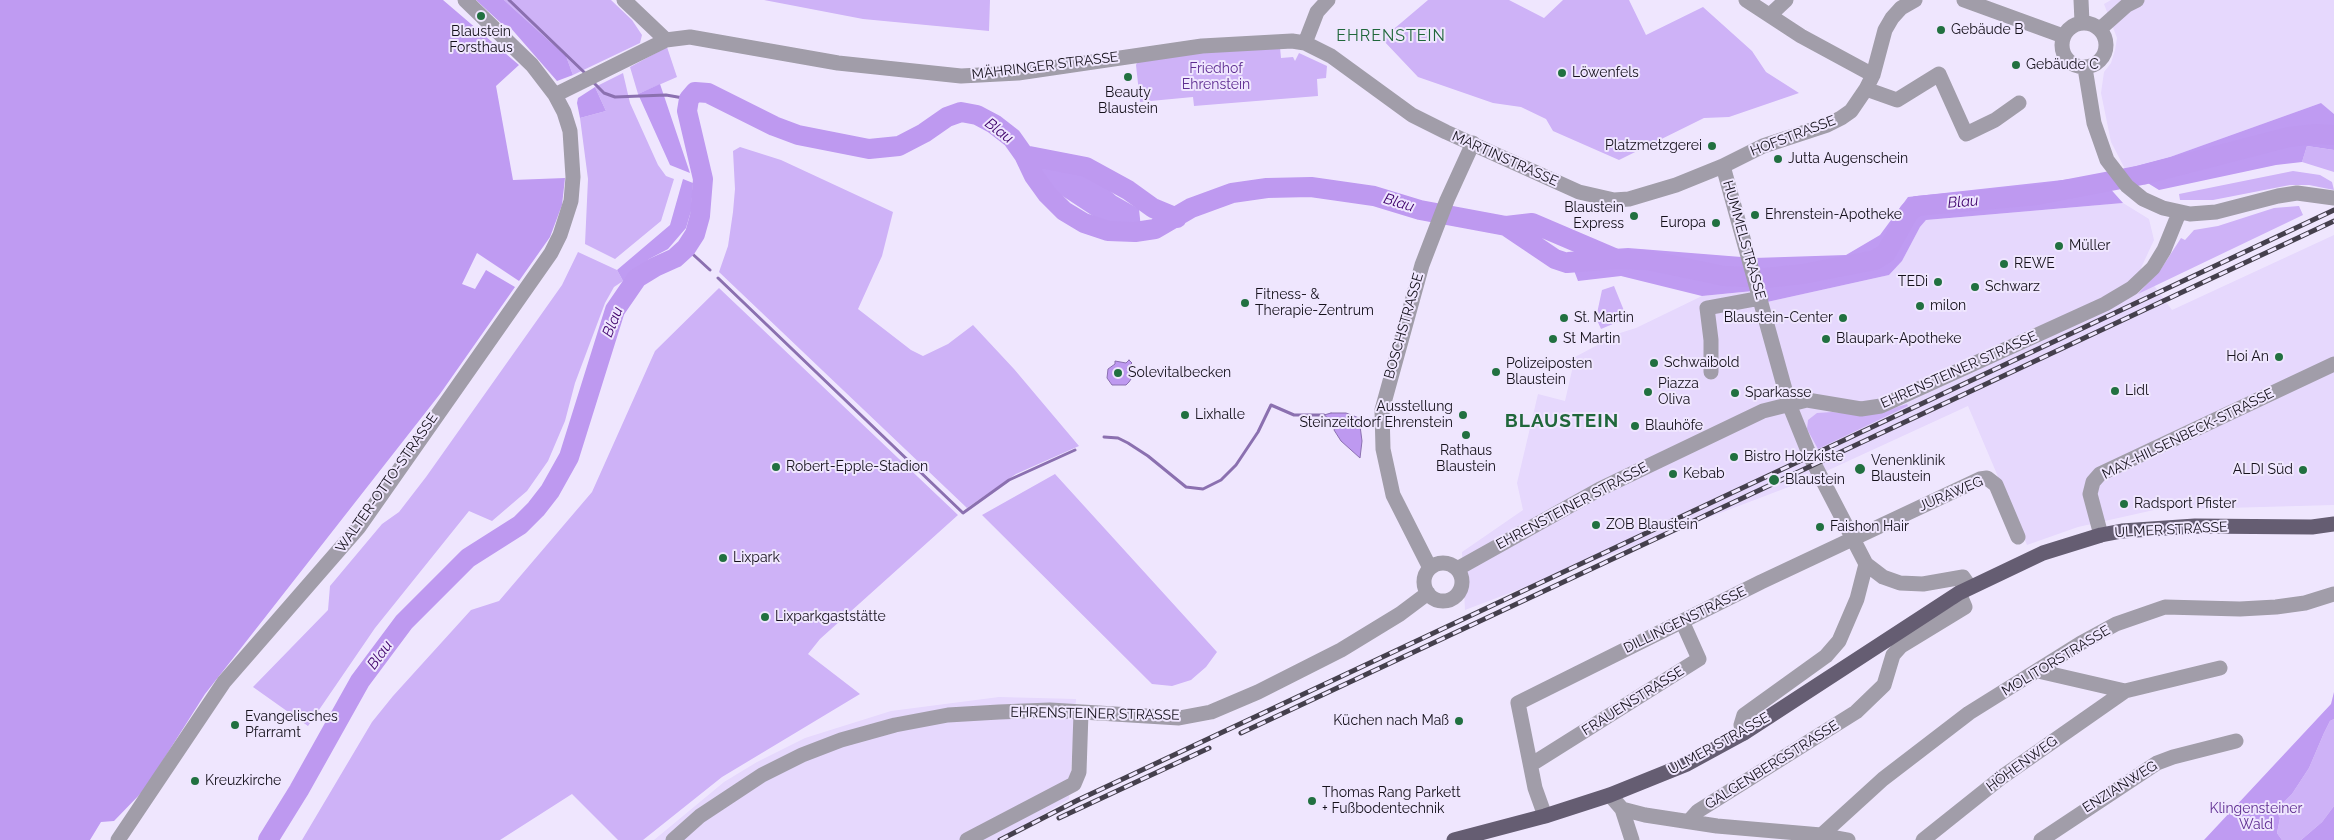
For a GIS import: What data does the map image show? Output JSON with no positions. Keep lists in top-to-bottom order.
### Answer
{
  "streets": {
    "main road": ["ULMER STRASSE"],
    "street": [
      "MÄHRINGER STRASSE",
      "HOFSTRASSE",
      "MARTINSTRASSE",
      "HUMMELSTRASSE",
      "BOSCHSTRASSE",
      "EHRENSTEINER STRASSE",
      "MAX-HILSENBECK-STRASSE",
      "WALTER-OTTO-STRASSE",
      "JURAWEG",
      "DILLINGENSTRASSE",
      "MOLITORSTRASSE",
      "FRAUENSTRASSE",
      "HÖHENWEG",
      "GALGENBERGSTRASSE",
      "ENZIANWEG"
    ]
  },
  "crossings": [
    ["MÄHRINGER STRASSE", "MARTINSTRASSE"],
    ["MÄHRINGER STRASSE", "WALTER-OTTO-STRASSE"],
    ["HOFSTRASSE", "MARTINSTRASSE"],
    ["HOFSTRASSE", "HUMMELSTRASSE"],
    ["MARTINSTRASSE", "HUMMELSTRASSE"],
    ["MARTINSTRASSE", "BOSCHSTRASSE"],
    ["HUMMELSTRASSE", "EHRENSTEINER STRASSE"],
    ["HUMMELSTRASSE", "JURAWEG"],
    ["HUMMELSTRASSE", "ULMER STRASSE"],
    ["HUMMELSTRASSE", "DILLINGENSTRASSE"],
    ["HUMMELSTRASSE", "GALGENBERGSTRASSE"],
    ["BOSCHSTRASSE", "EHRENSTEINER STRASSE"],
    ["MAX-HILSENBECK-STRASSE", "ULMER STRASSE"],
    ["JURAWEG", "DILLINGENSTRASSE"],
    ["ULMER STRASSE", "GALGENBERGSTRASSE"],
    ["DILLINGENSTRASSE", "FRAUENSTRASSE"],
    ["MOLITORSTRASSE", "HÖHENWEG"],
    ["MOLITORSTRASSE", "GALGENBERGSTRASSE"]
  ],
  "districts": ["EHRENSTEIN", "BLAUSTEIN"],
  "water": ["Blau"],
  "parks": ["Friedhof Ehrenstein", "Klingensteiner Wald"],
  "places": [
    "Blaustein Forsthaus",
    "Gebäude B",
    "Gebäude C",
    "Löwenfels",
    "Beauty Blaustein",
    "Platzmetzgerei",
    "Jutta Augenschein",
    "Ehrenstein-Apotheke",
    "Blaustein Express",
    "Europa",
    "Müller",
    "REWE",
    "TEDi",
    "Schwarz",
    "Fitness- & Therapie-Zentrum",
    "milon",
    "St. Martin",
    "Blaustein-Center",
    "St Martin",
    "Blaupark-Apotheke",
    "Hoi An",
    "Schwaibold",
    "Polizeiposten Blaustein",
    "Solevitalbecken",
    "Lidl",
    "Piazza Oliva",
    "Sparkasse",
    "Lixhalle",
    "Ausstellung Steinzeitdorf Ehrenstein",
    "Blauhöfe",
    "Rathaus Blaustein",
    "Bistro Holzkiste",
    "Robert-Epple-Stadion",
    "Venenklinik Blaustein",
    "ALDI Süd",
    "Kebab",
    "Blaustein",
    "Radsport Pfister",
    "ZOB Blaustein",
    "Faishon Hair",
    "Lixpark",
    "Lixparkgaststätte",
    "Küchen nach Maß",
    "Evangelisches Pfarramt",
    "Kreuzkirche",
    "Thomas Rang Parkett + Fußbodentechnik"
  ]
}
